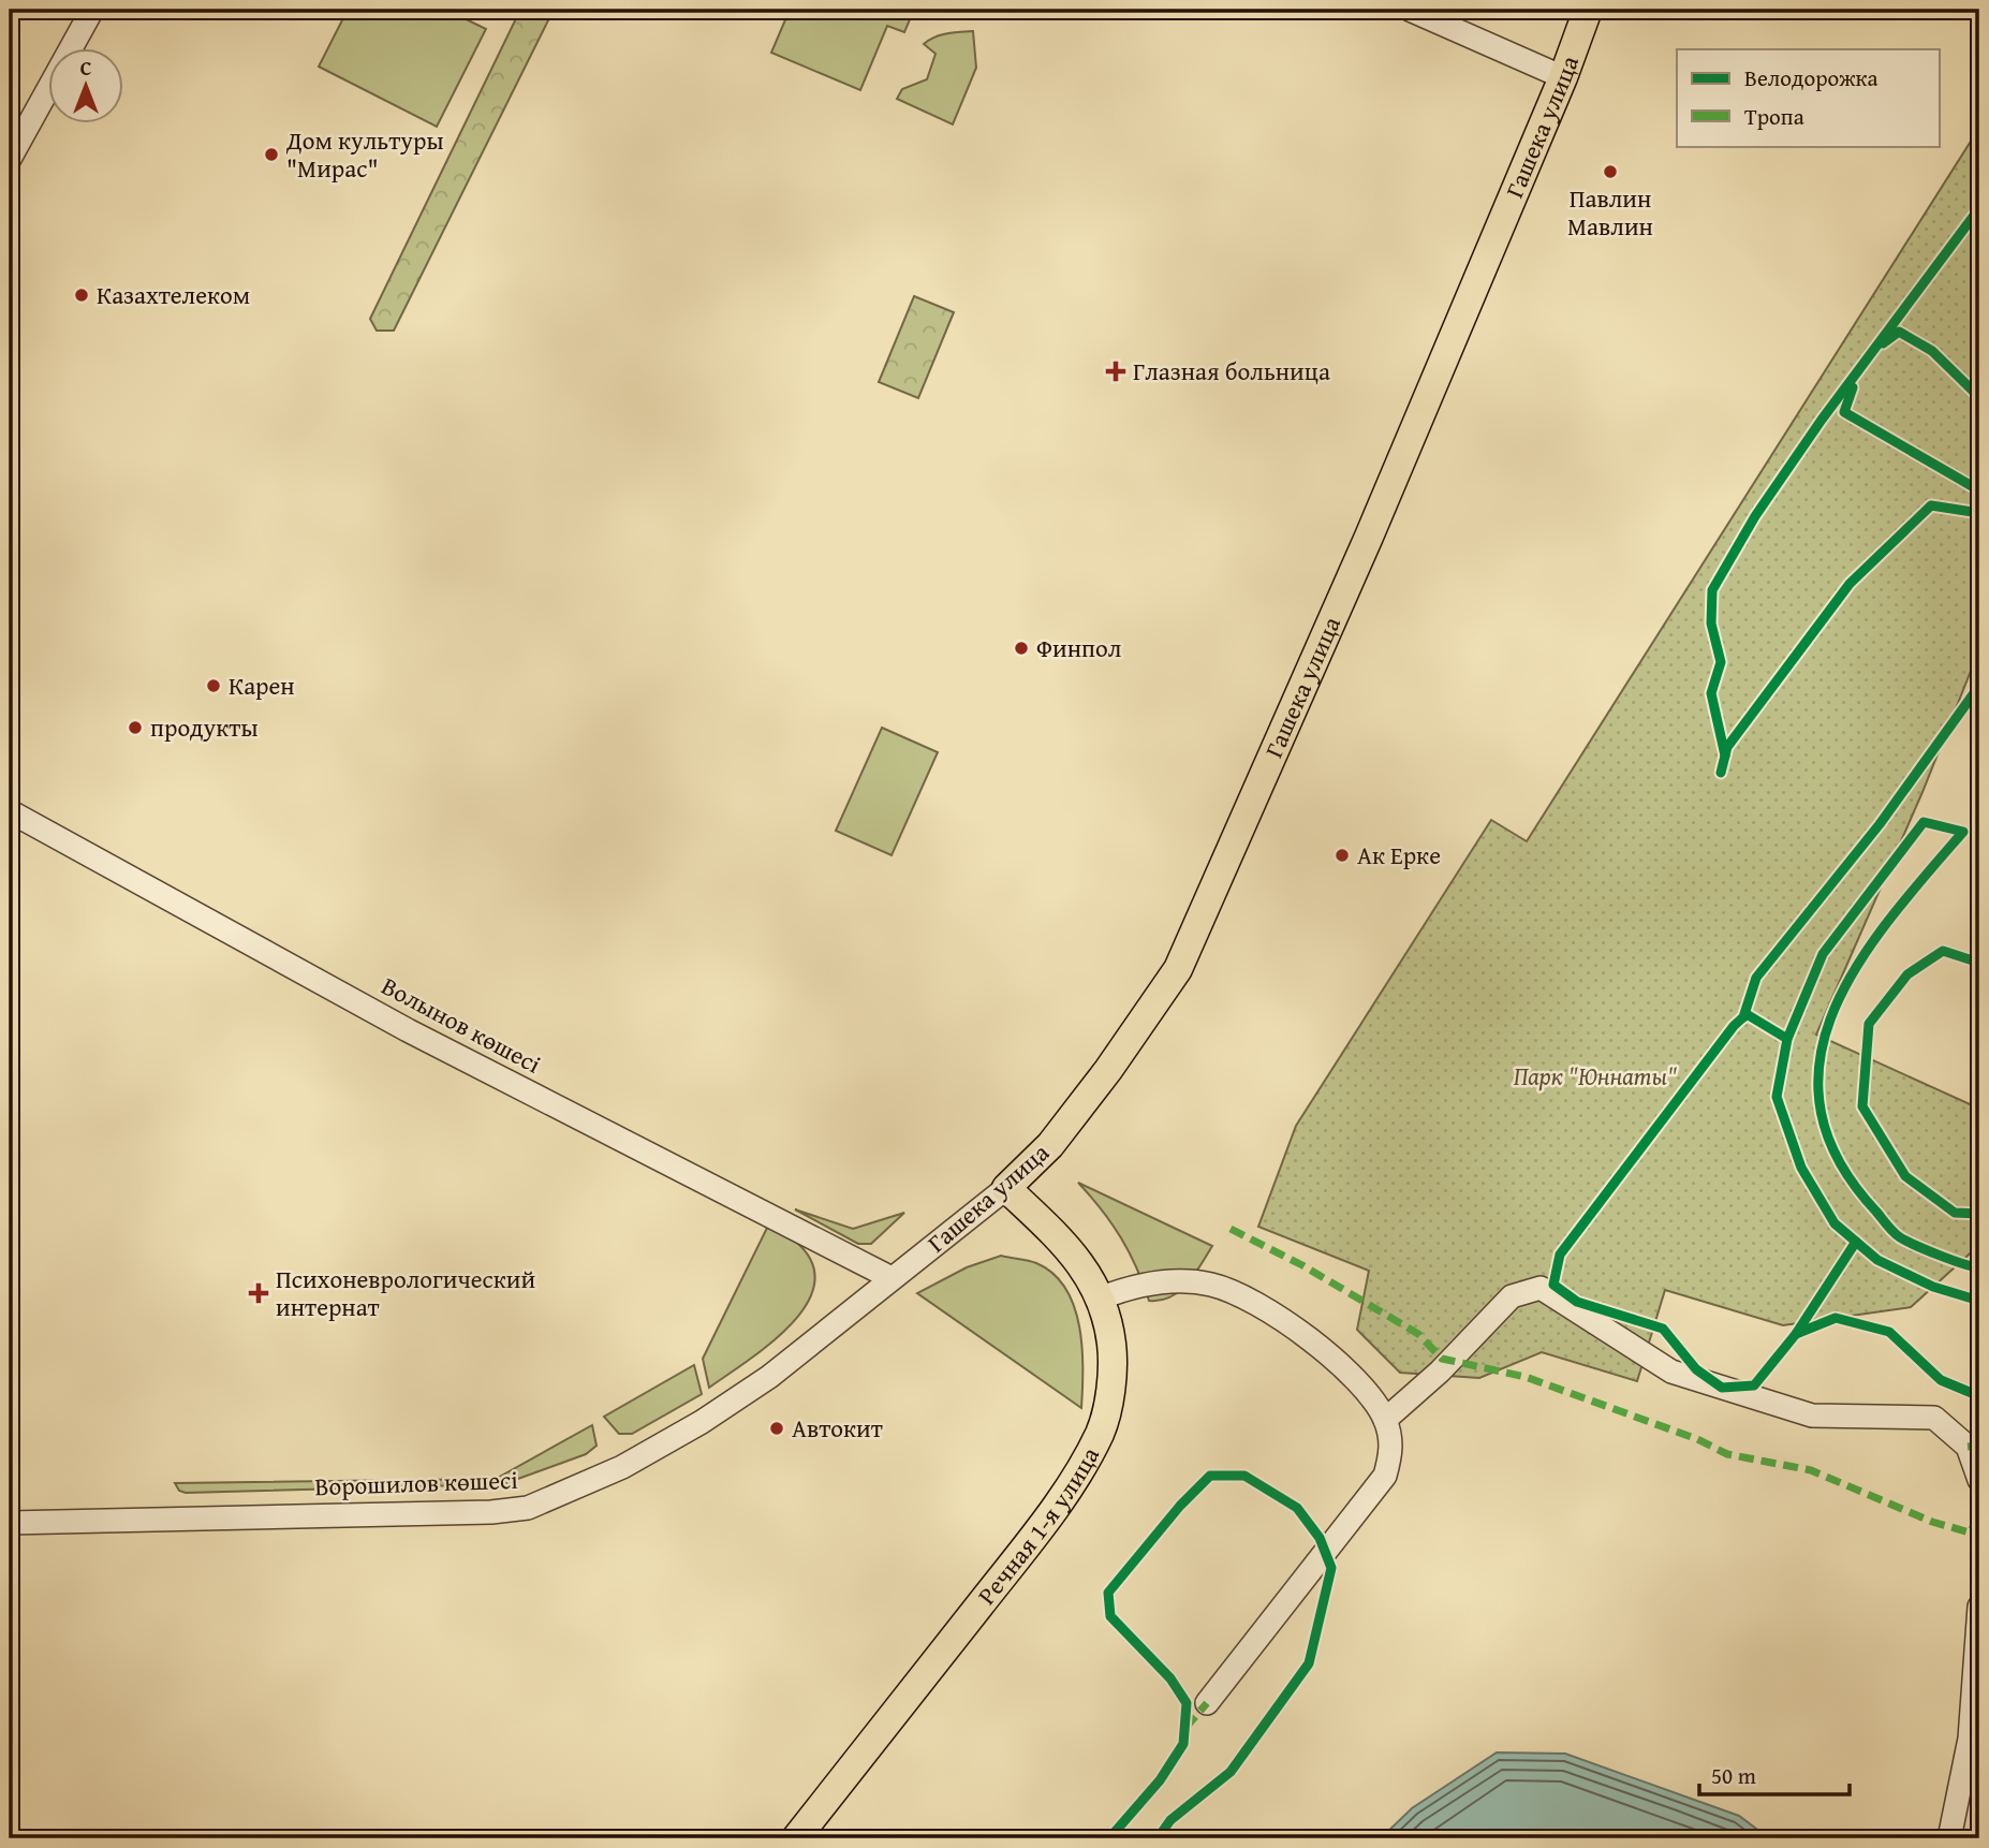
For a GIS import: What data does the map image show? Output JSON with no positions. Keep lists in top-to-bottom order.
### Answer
{
  "streets": {
    "main road": ["Гашека улица", "Речная 1-я улица"],
    "street": ["Волынов көшесі", "Ворошилов көшесі"]
  },
  "crossings": [
    ["Гашека улица", "Волынов көшесі"],
    ["Гашека улица", "Ворошилов көшесі"],
    ["Гашека улица", "Речная 1-я улица"],
    ["Волынов көшесі", "Ворошилов көшесі"]
  ],
  "parks": ["Парк \"Юннаты\""],
  "places": {
    "other": [
      "Дом культуры \"Мирас\"",
      "Павлин Мавлин",
      "Казахтелеком",
      "Финпол",
      "Карен",
      "продукты",
      "Ак Ерке",
      "Автокит"
    ],
    "health": ["Глазная больница", "Психоневрологический интернат"]
  },
  "legend": ["Велодорожка", "Тропа"],
  "scale_bar": "50 m",
  "north": "top"
}
